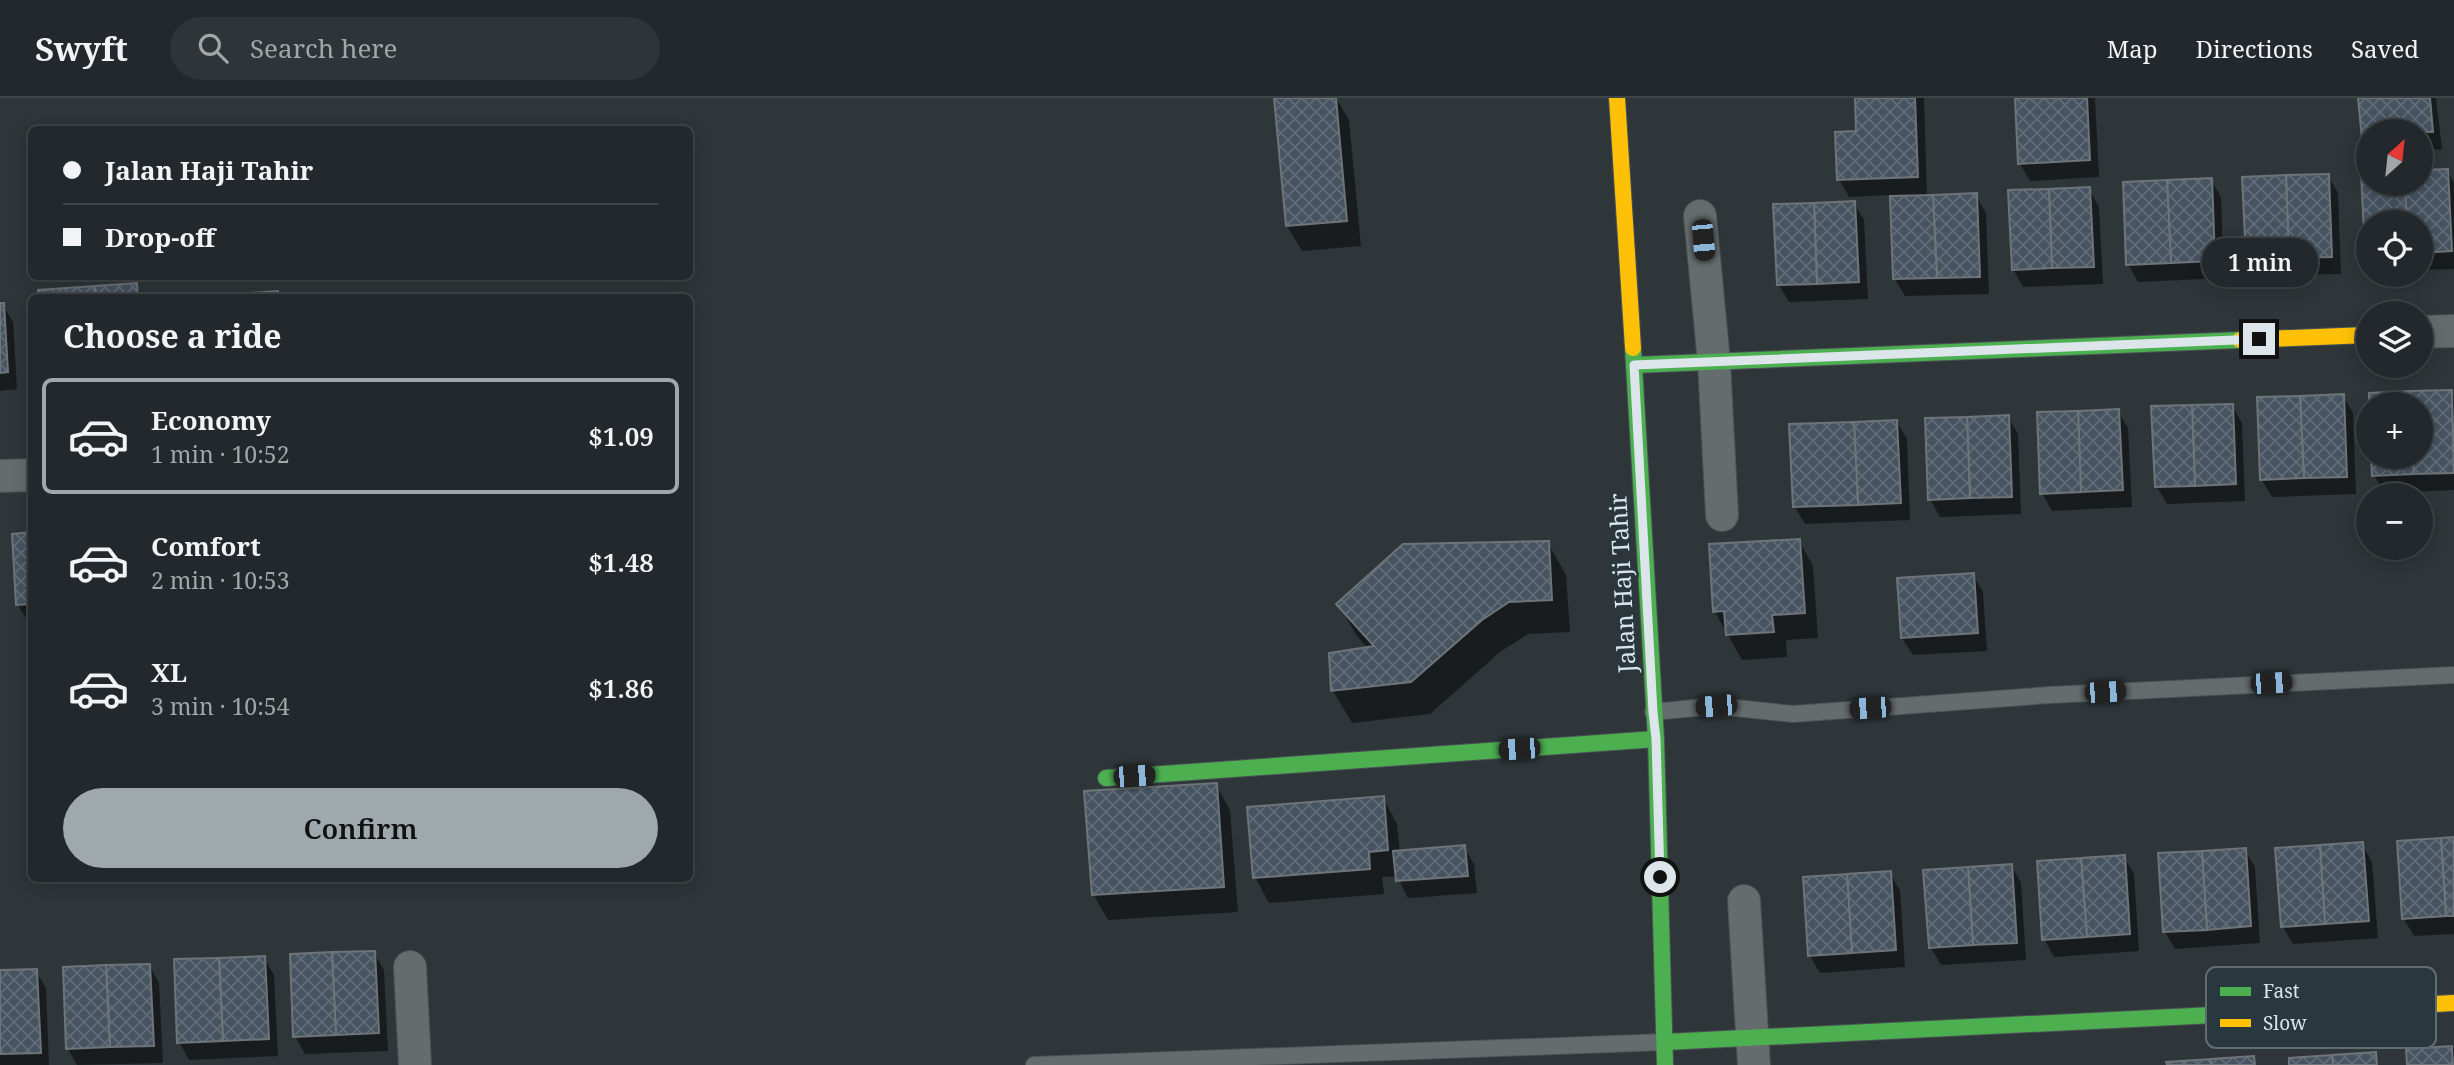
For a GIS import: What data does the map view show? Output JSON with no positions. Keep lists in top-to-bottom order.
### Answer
{
  "streets": {
    "street": ["Jalan Haji Tahir"]
  },
  "legend": ["Fast", "Slow"],
  "north": "top right",
  "page": {
    "header": "Swyft",
    "search": "Search here",
    "nav": ["Map", "Directions", "Saved"],
    "map_buttons": ["+", "−"],
    "banner": ["Jalan Haji Tahir", "Drop-off"],
    "bubble": "1 min",
    "heading": "Choose a ride",
    "list": [
      {
        "name": "Economy",
        "note": "1 min · 10:52",
        "value": "$1.09"
      },
      {
        "name": "Comfort",
        "note": "2 min · 10:53",
        "value": "$1.48"
      },
      {
        "name": "XL",
        "note": "3 min · 10:54",
        "value": "$1.86"
      }
    ],
    "buttons": "Confirm"
  }
}
